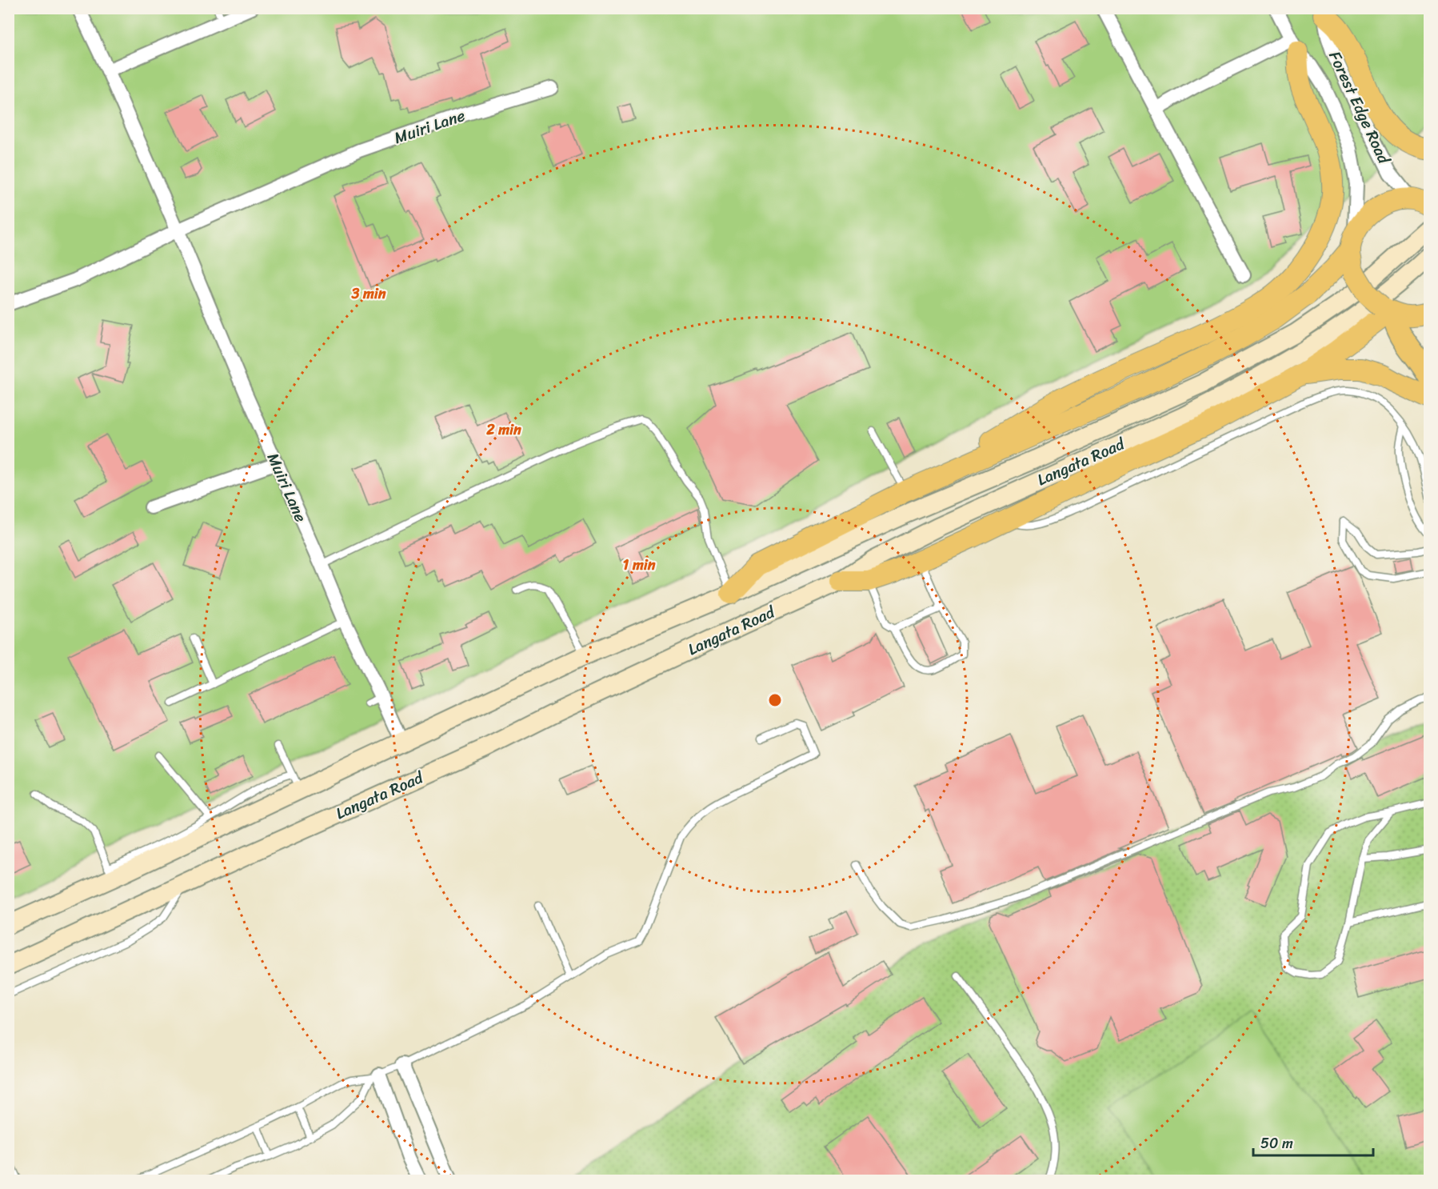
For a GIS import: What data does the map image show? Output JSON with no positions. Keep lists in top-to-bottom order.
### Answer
{
  "streets": {
    "main road": ["Langata Road"],
    "street": ["Forest Edge Road", "Muiri Lane"]
  },
  "crossings": [
    ["Muiri Lane", "Langata Road"]
  ],
  "scale_bar": "50 m",
  "rings": ["3 min", "2 min", "1 min"]
}
